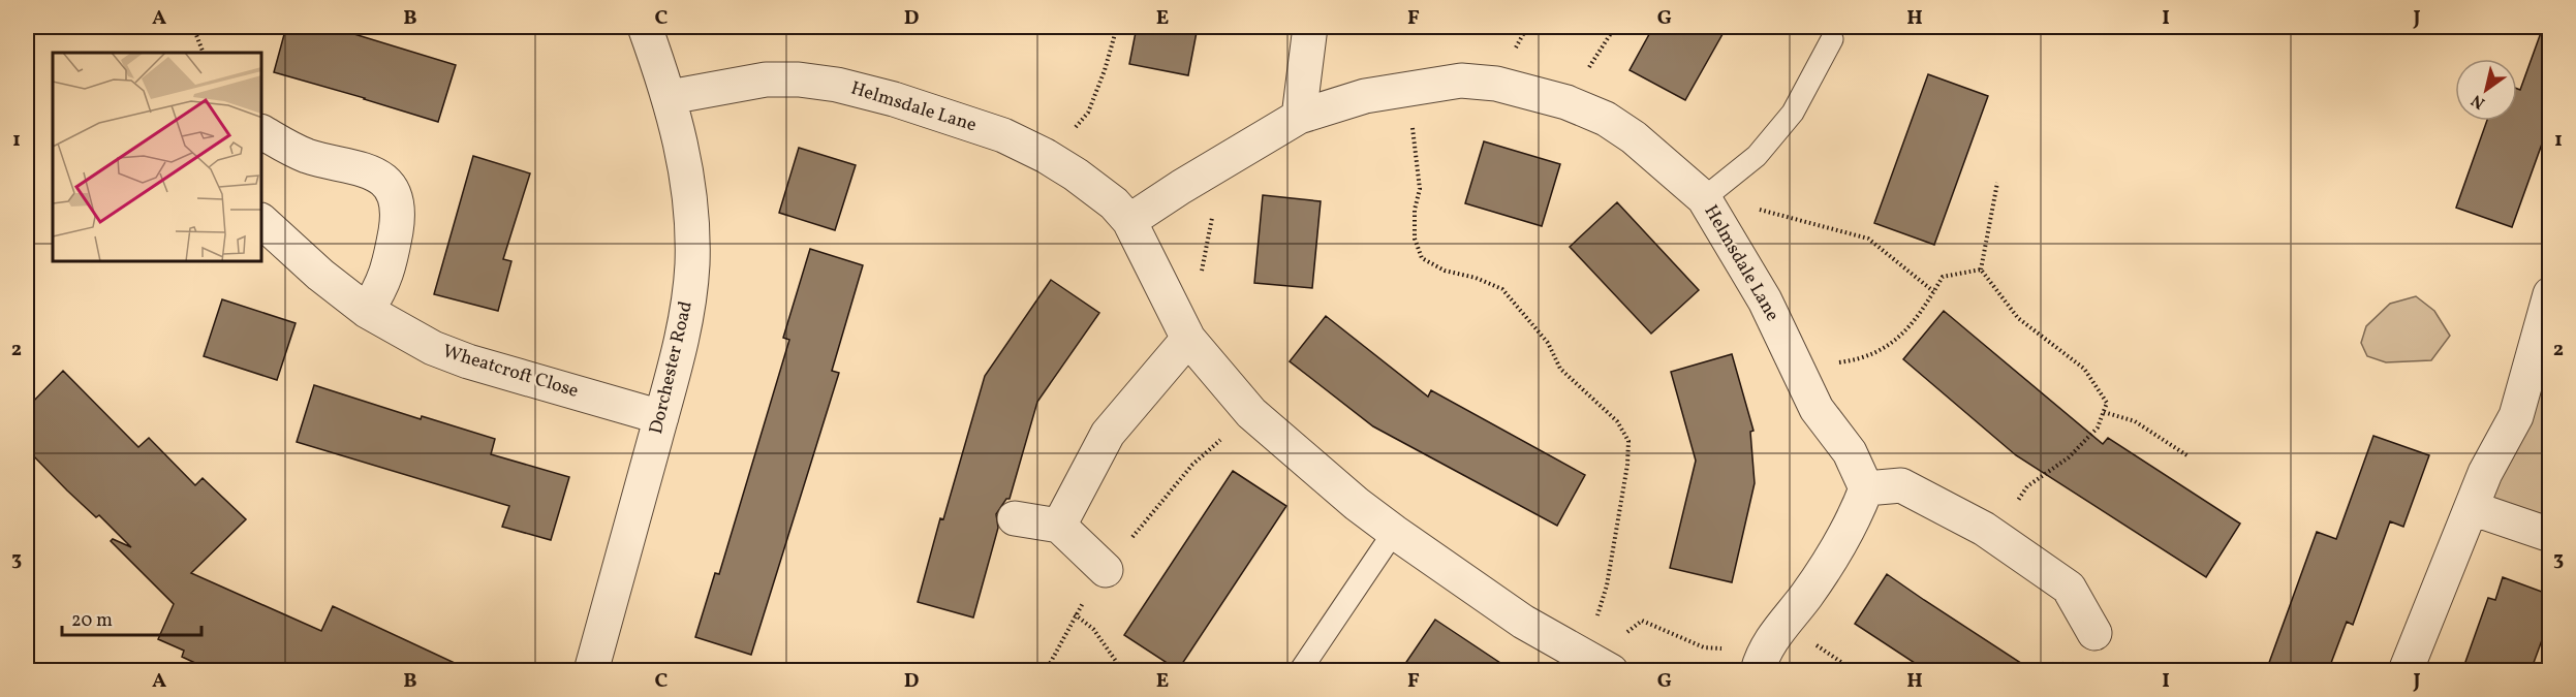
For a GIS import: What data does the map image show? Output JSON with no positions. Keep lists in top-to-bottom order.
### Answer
{
  "streets": {
    "street": ["Helmsdale Lane", "Dorchester Road", "Wheatcroft Close"]
  },
  "crossings": [
    ["Helmsdale Lane", "Dorchester Road"],
    ["Dorchester Road", "Wheatcroft Close"]
  ],
  "scale_bar": "20 m",
  "north": "bottom left",
  "grid": {
    "columns": [
      "A",
      "B",
      "C",
      "D",
      "E",
      "F",
      "G",
      "H",
      "I",
      "J"
    ],
    "rows": ["1", "2", "3"]
  }
}
